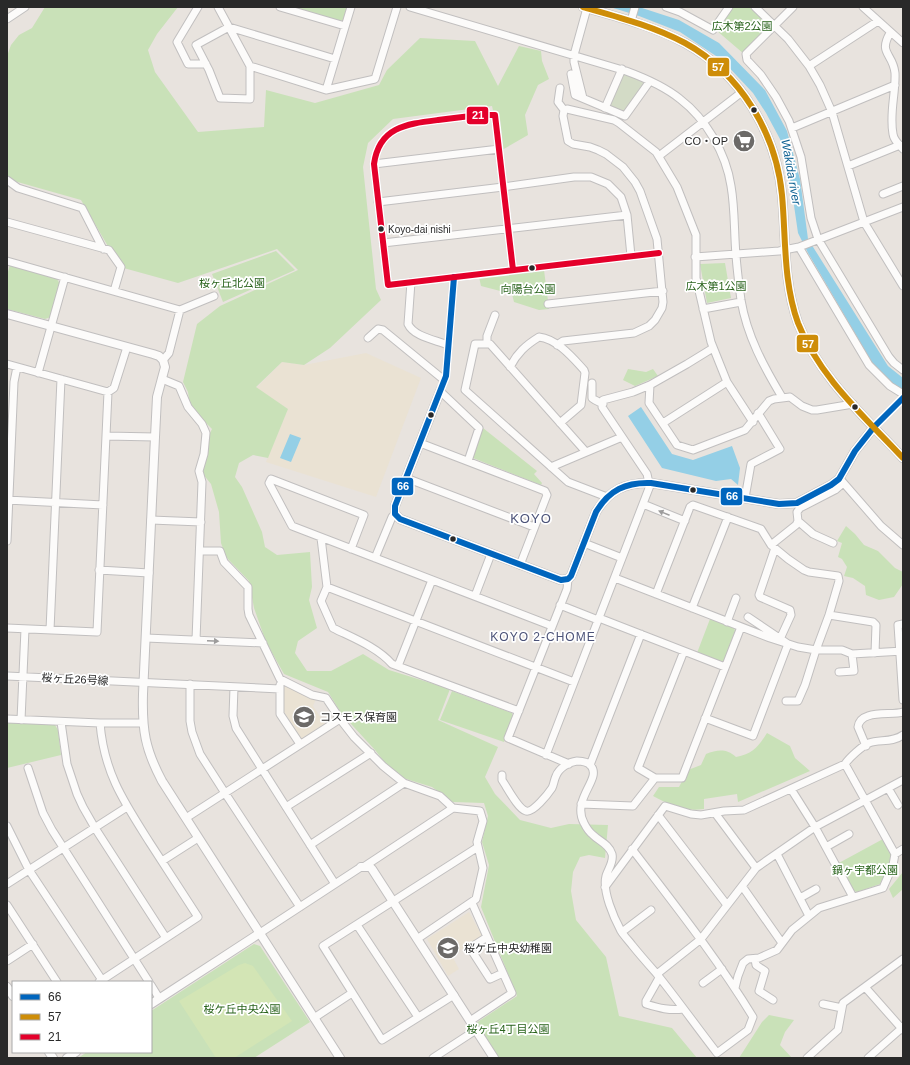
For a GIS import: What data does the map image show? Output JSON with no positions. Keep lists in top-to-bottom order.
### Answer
{
  "streets": {
    "street": ["桜ヶ丘26号線"]
  },
  "districts": ["KOYO", "KOYO 2-CHOME"],
  "water": ["Wakida river"],
  "parks": [
    "広木第2公園",
    "桜ヶ丘北公園",
    "広木第1公園",
    "向陽台公園",
    "鍋ヶ宇都公園",
    "桜ケ丘中央公園",
    "桜ヶ丘4丁目公園"
  ],
  "places": {
    "supermarket": ["CO・OP"],
    "other": ["Koyo-dai nishi"],
    "school or university": ["コスモス保育園", "桜ケ丘中央幼稚園"]
  },
  "lines": ["transit line 57", "transit line 21", "transit line 66"],
  "legend": ["66", "57", "21"]
}
